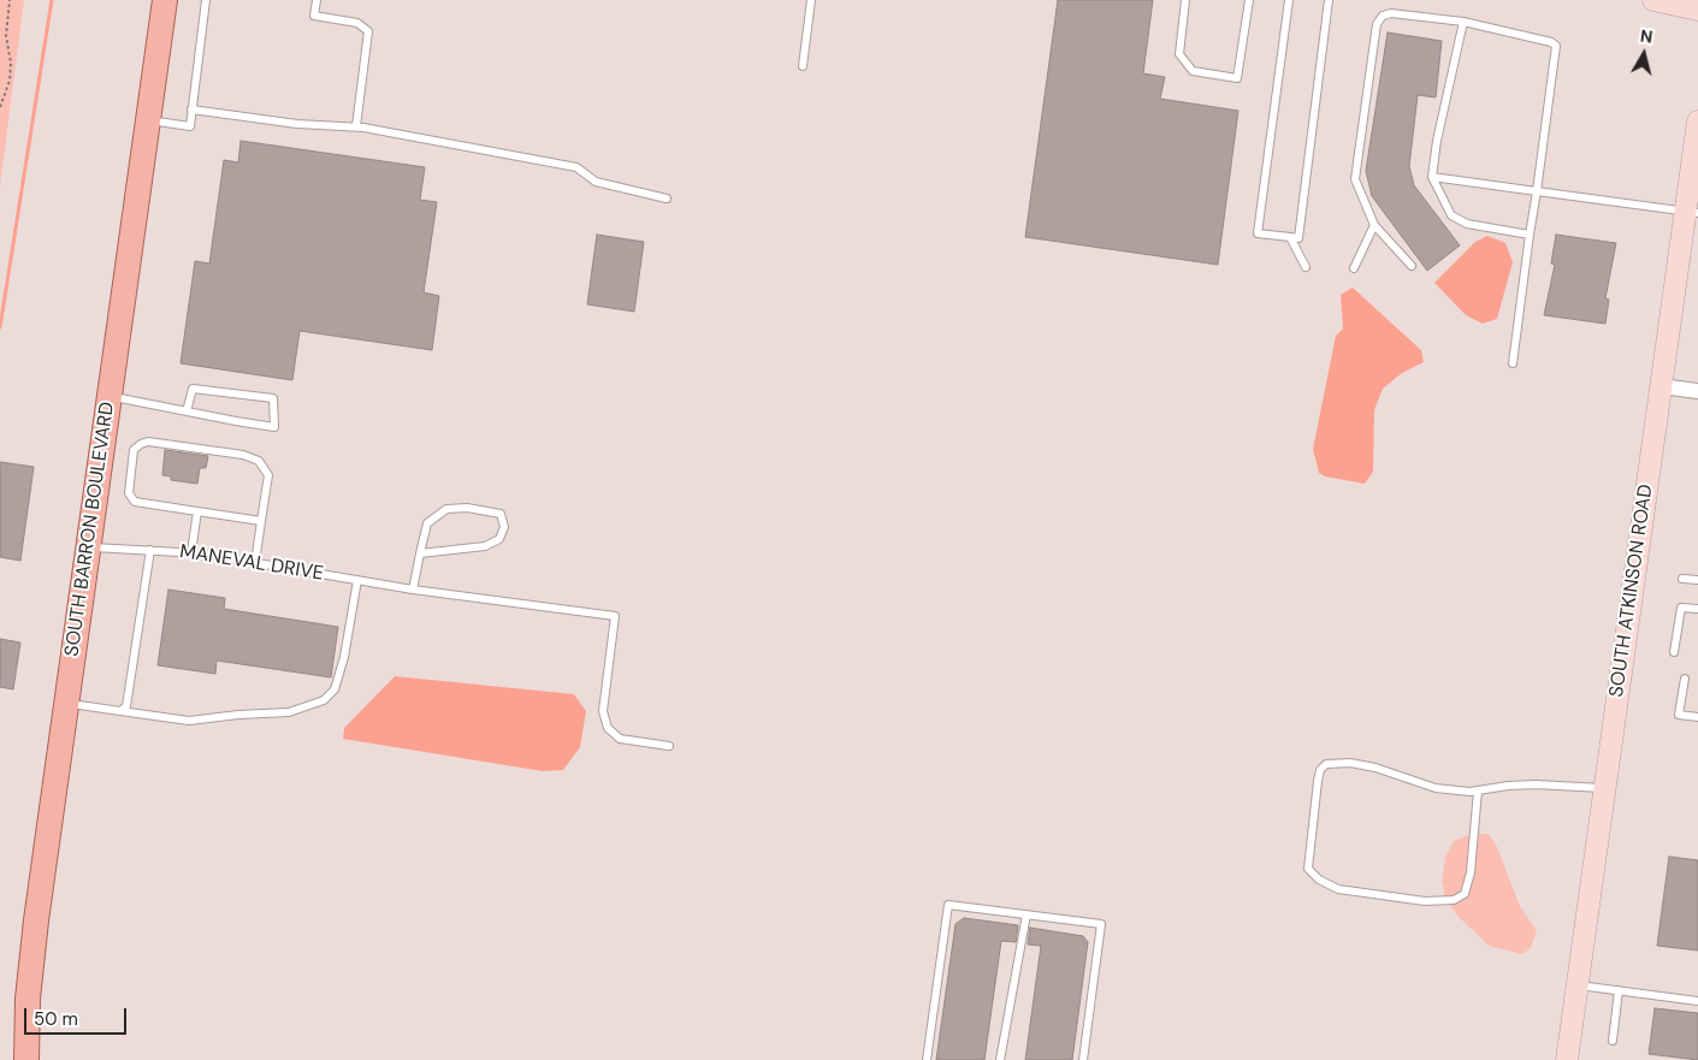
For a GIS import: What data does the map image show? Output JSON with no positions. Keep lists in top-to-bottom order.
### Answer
{
  "streets": {
    "main road": ["SOUTH BARRON BOULEVARD", "SOUTH ATKINSON ROAD"],
    "lane": ["MANEVAL DRIVE"]
  },
  "crossings": [
    ["SOUTH BARRON BOULEVARD", "MANEVAL DRIVE"]
  ],
  "scale_bar": "50 m",
  "north": "top"
}
